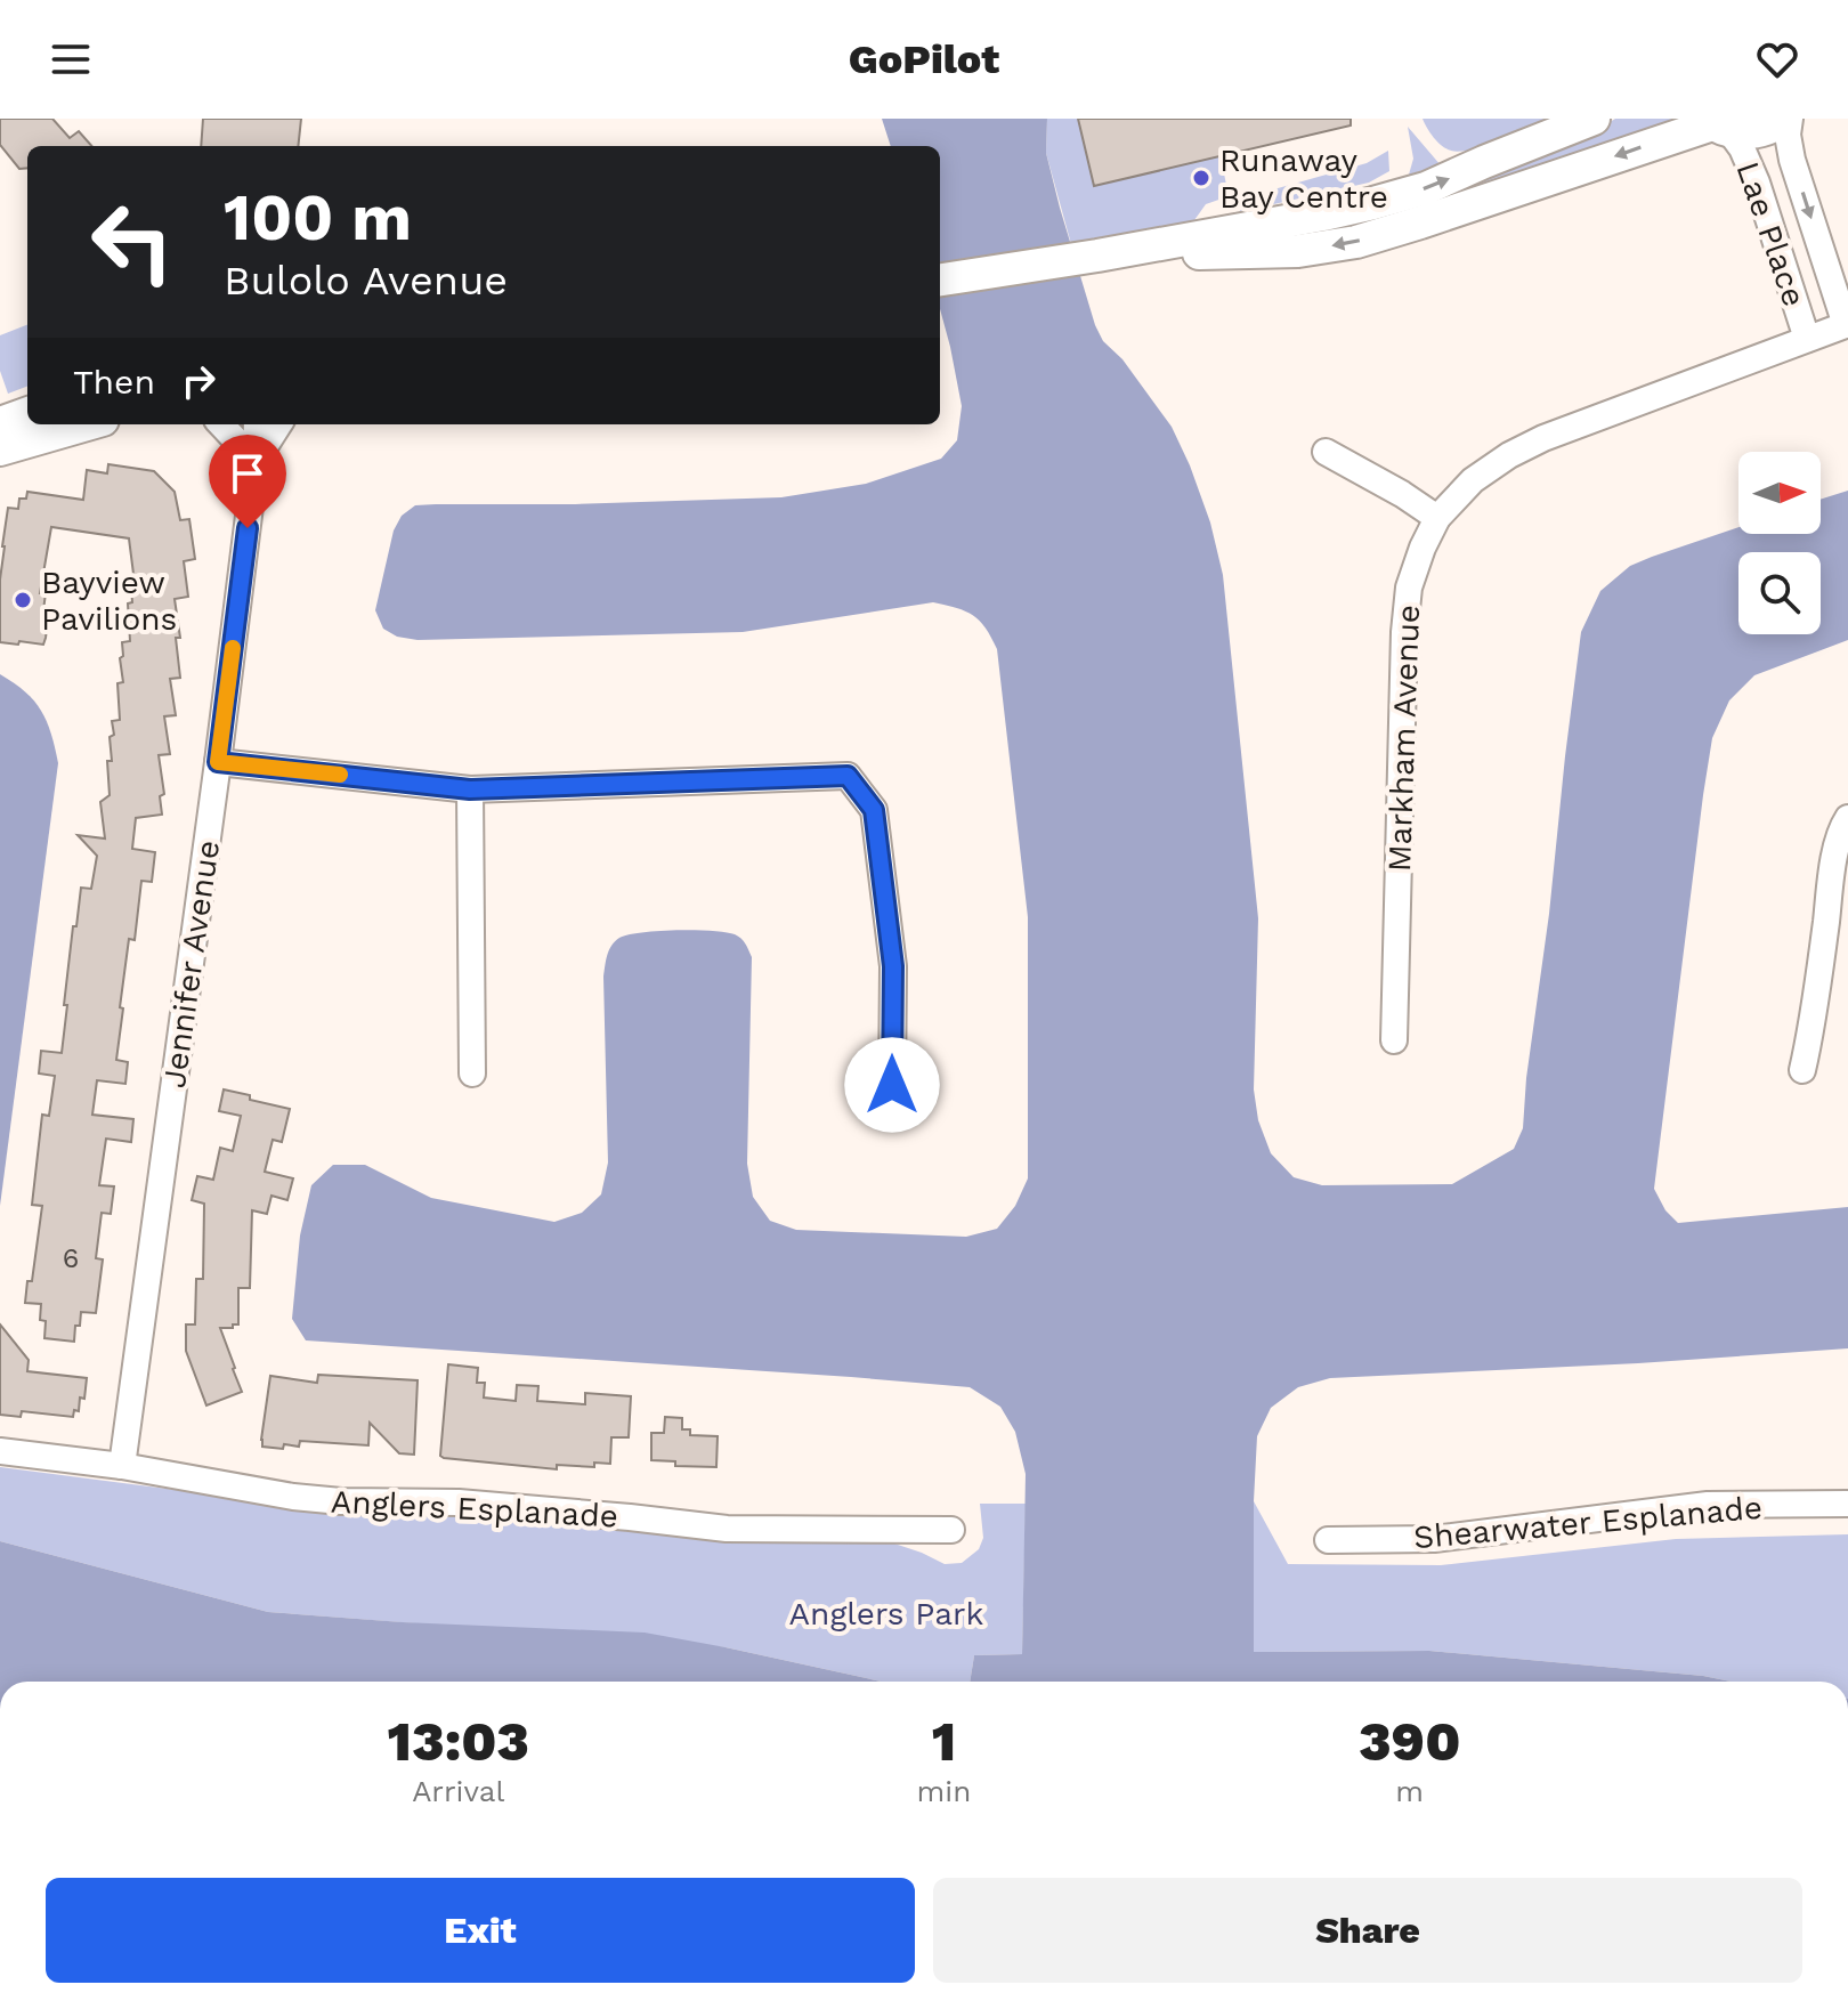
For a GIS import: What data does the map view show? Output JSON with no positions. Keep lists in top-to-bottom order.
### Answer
{
  "streets": {
    "street": [
      "Lae Place",
      "Markham Avenue",
      "Jennifer Avenue",
      "Anglers Esplanade",
      "Shearwater Esplanade"
    ]
  },
  "crossings": [
    ["Lae Place", "Markham Avenue"],
    ["Jennifer Avenue", "Anglers Esplanade"]
  ],
  "parks": ["Anglers Park"],
  "places": ["Runaway Bay Centre", "Bayview Pavilions"],
  "house_numbers": ["6"],
  "north": "right",
  "page": {
    "header": "GoPilot",
    "turn": ["100 m", "Bulolo Avenue"],
    "then": "Then",
    "eta": [
      "13:03",
      "Arrival",
      "1",
      "min",
      "390",
      "m"
    ],
    "buttons": ["Exit", "Share"]
  }
}
